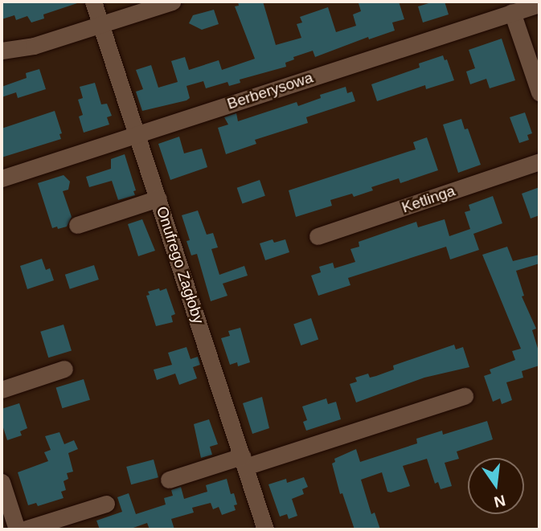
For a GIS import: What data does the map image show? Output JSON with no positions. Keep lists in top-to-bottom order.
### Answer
{
  "streets": {
    "street": ["Berberysowa", "Ketlinga", "Onufrego Zagłoby"]
  },
  "crossings": [
    ["Berberysowa", "Onufrego Zagłoby"]
  ],
  "north": "bottom"
}
